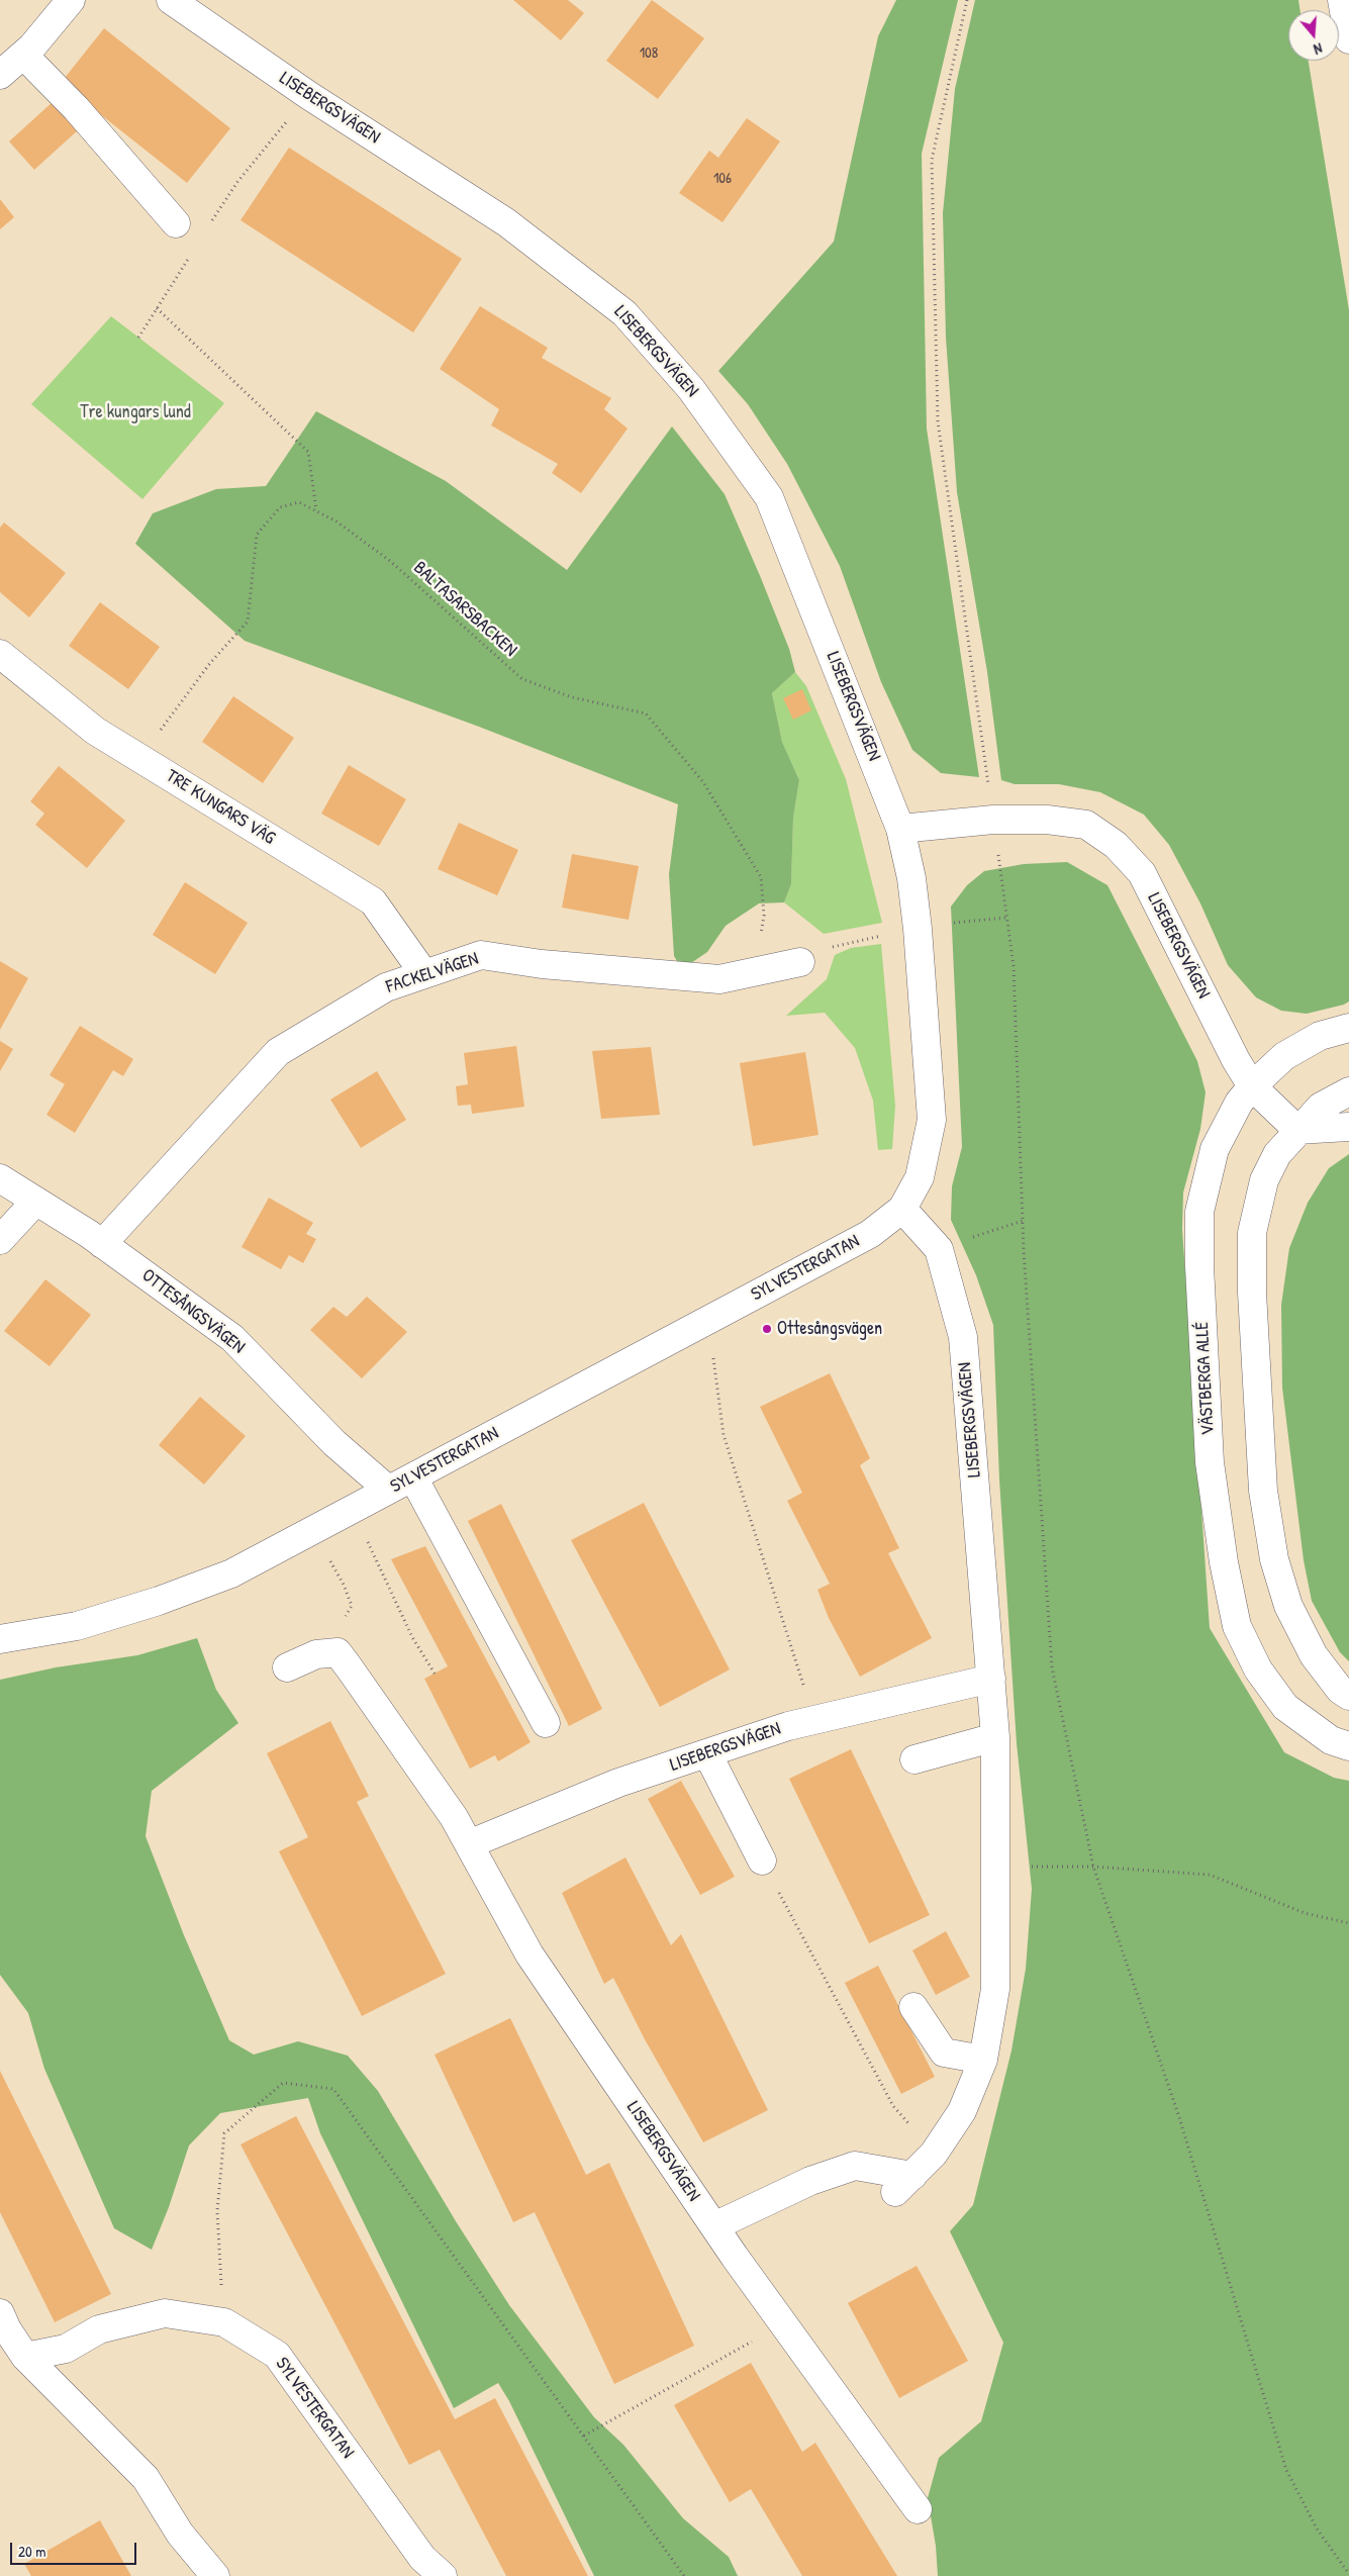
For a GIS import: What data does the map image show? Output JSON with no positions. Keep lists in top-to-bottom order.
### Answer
{
  "streets": {
    "street": [
      "LISEBERGSVÄGEN",
      "TRE KUNGARS VÄG",
      "FACKELVÄGEN",
      "SYLVESTERGATAN",
      "OTTESÅNGSVÄGEN",
      "VÄSTBERGA ALLÉ"
    ],
    "path": ["BALTASARSBACKEN"]
  },
  "crossings": [
    ["LISEBERGSVÄGEN", "SYLVESTERGATAN"],
    ["LISEBERGSVÄGEN", "VÄSTBERGA ALLÉ"],
    ["BALTASARSBACKEN", "TRE KUNGARS VÄG"],
    ["BALTASARSBACKEN", "FACKELVÄGEN"],
    ["TRE KUNGARS VÄG", "FACKELVÄGEN"],
    ["FACKELVÄGEN", "OTTESÅNGSVÄGEN"],
    ["SYLVESTERGATAN", "OTTESÅNGSVÄGEN"]
  ],
  "parks": ["Tre kungars lund"],
  "places": ["Ottesångsvägen"],
  "house_numbers": ["108", "106"],
  "scale_bar": "20 m",
  "north": "bottom"
}
